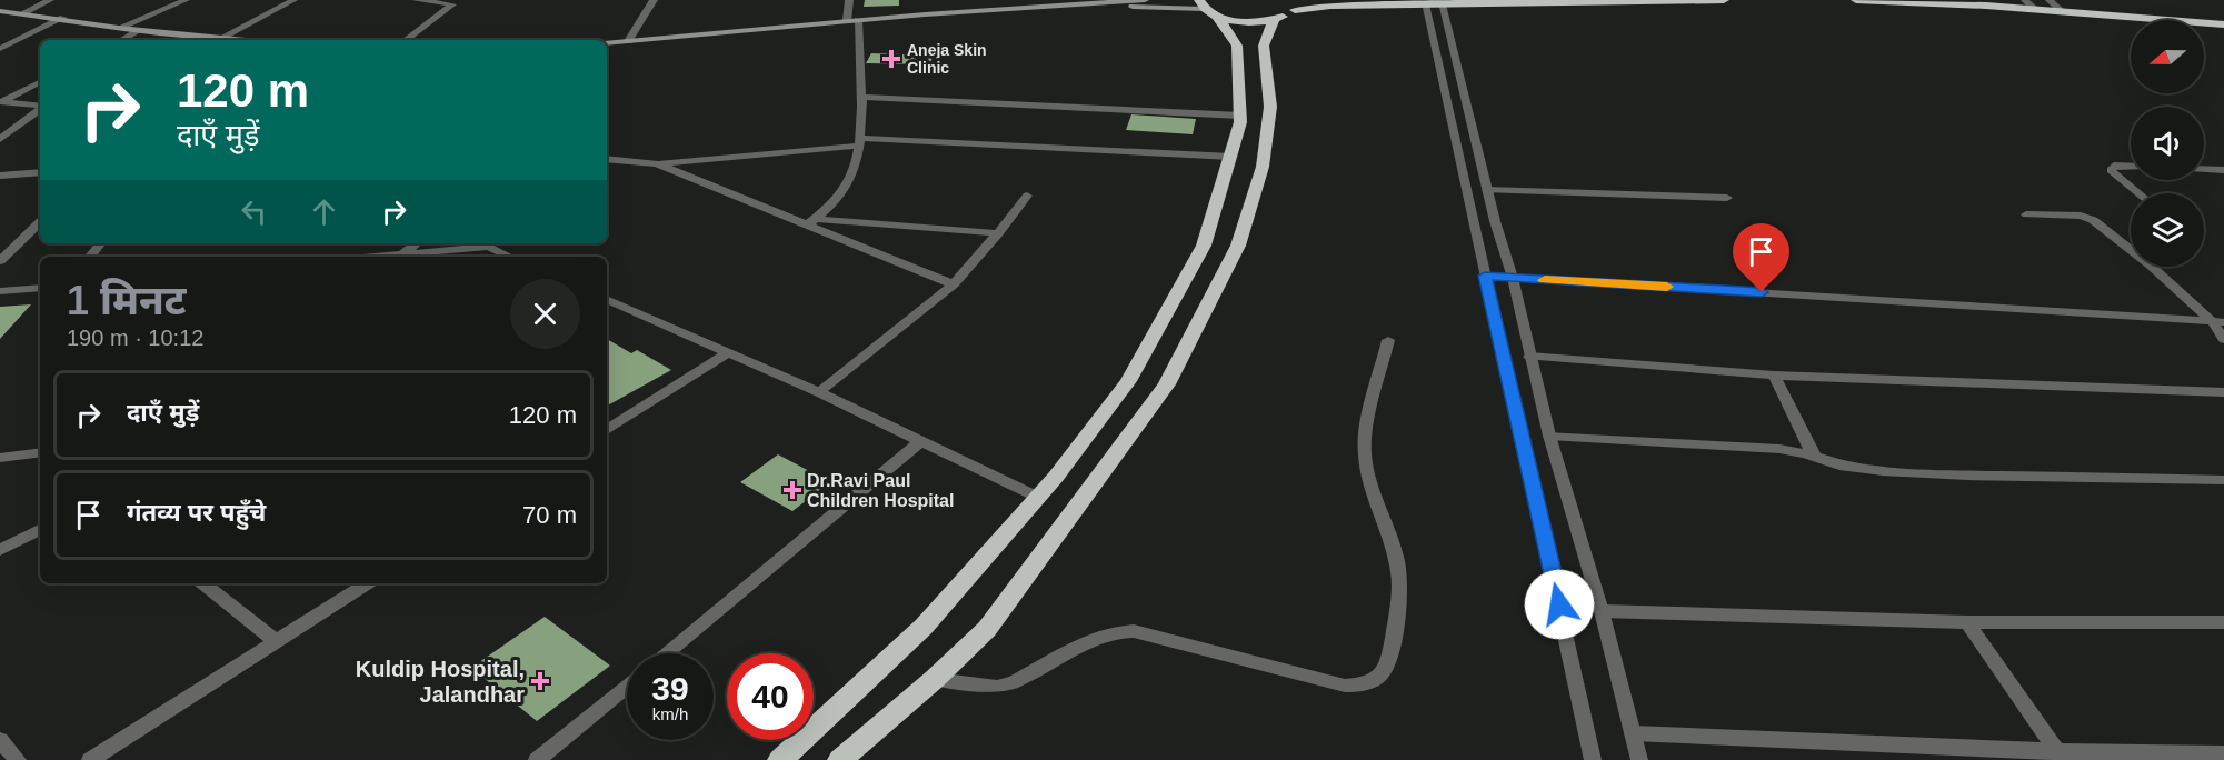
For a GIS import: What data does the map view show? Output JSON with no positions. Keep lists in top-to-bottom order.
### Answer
{
  "places": {
    "health": ["Aneja Skin Clinic", "Dr.Ravi Paul Children Hospital", "Kuldip Hospital, Jalandhar"]
  },
  "north": "left",
  "page": {
    "turn": ["120 m", "दाएँ मुड़ें"],
    "heading": ["1 मिनट", "190 m · 10:12"],
    "list": [
      {
        "name": "दाएँ मुड़ें",
        "value": "120 m"
      },
      {
        "name": "गंतव्य पर पहुँचे",
        "value": "70 m"
      }
    ],
    "speed": "39 km/h",
    "limit": "40"
  }
}
